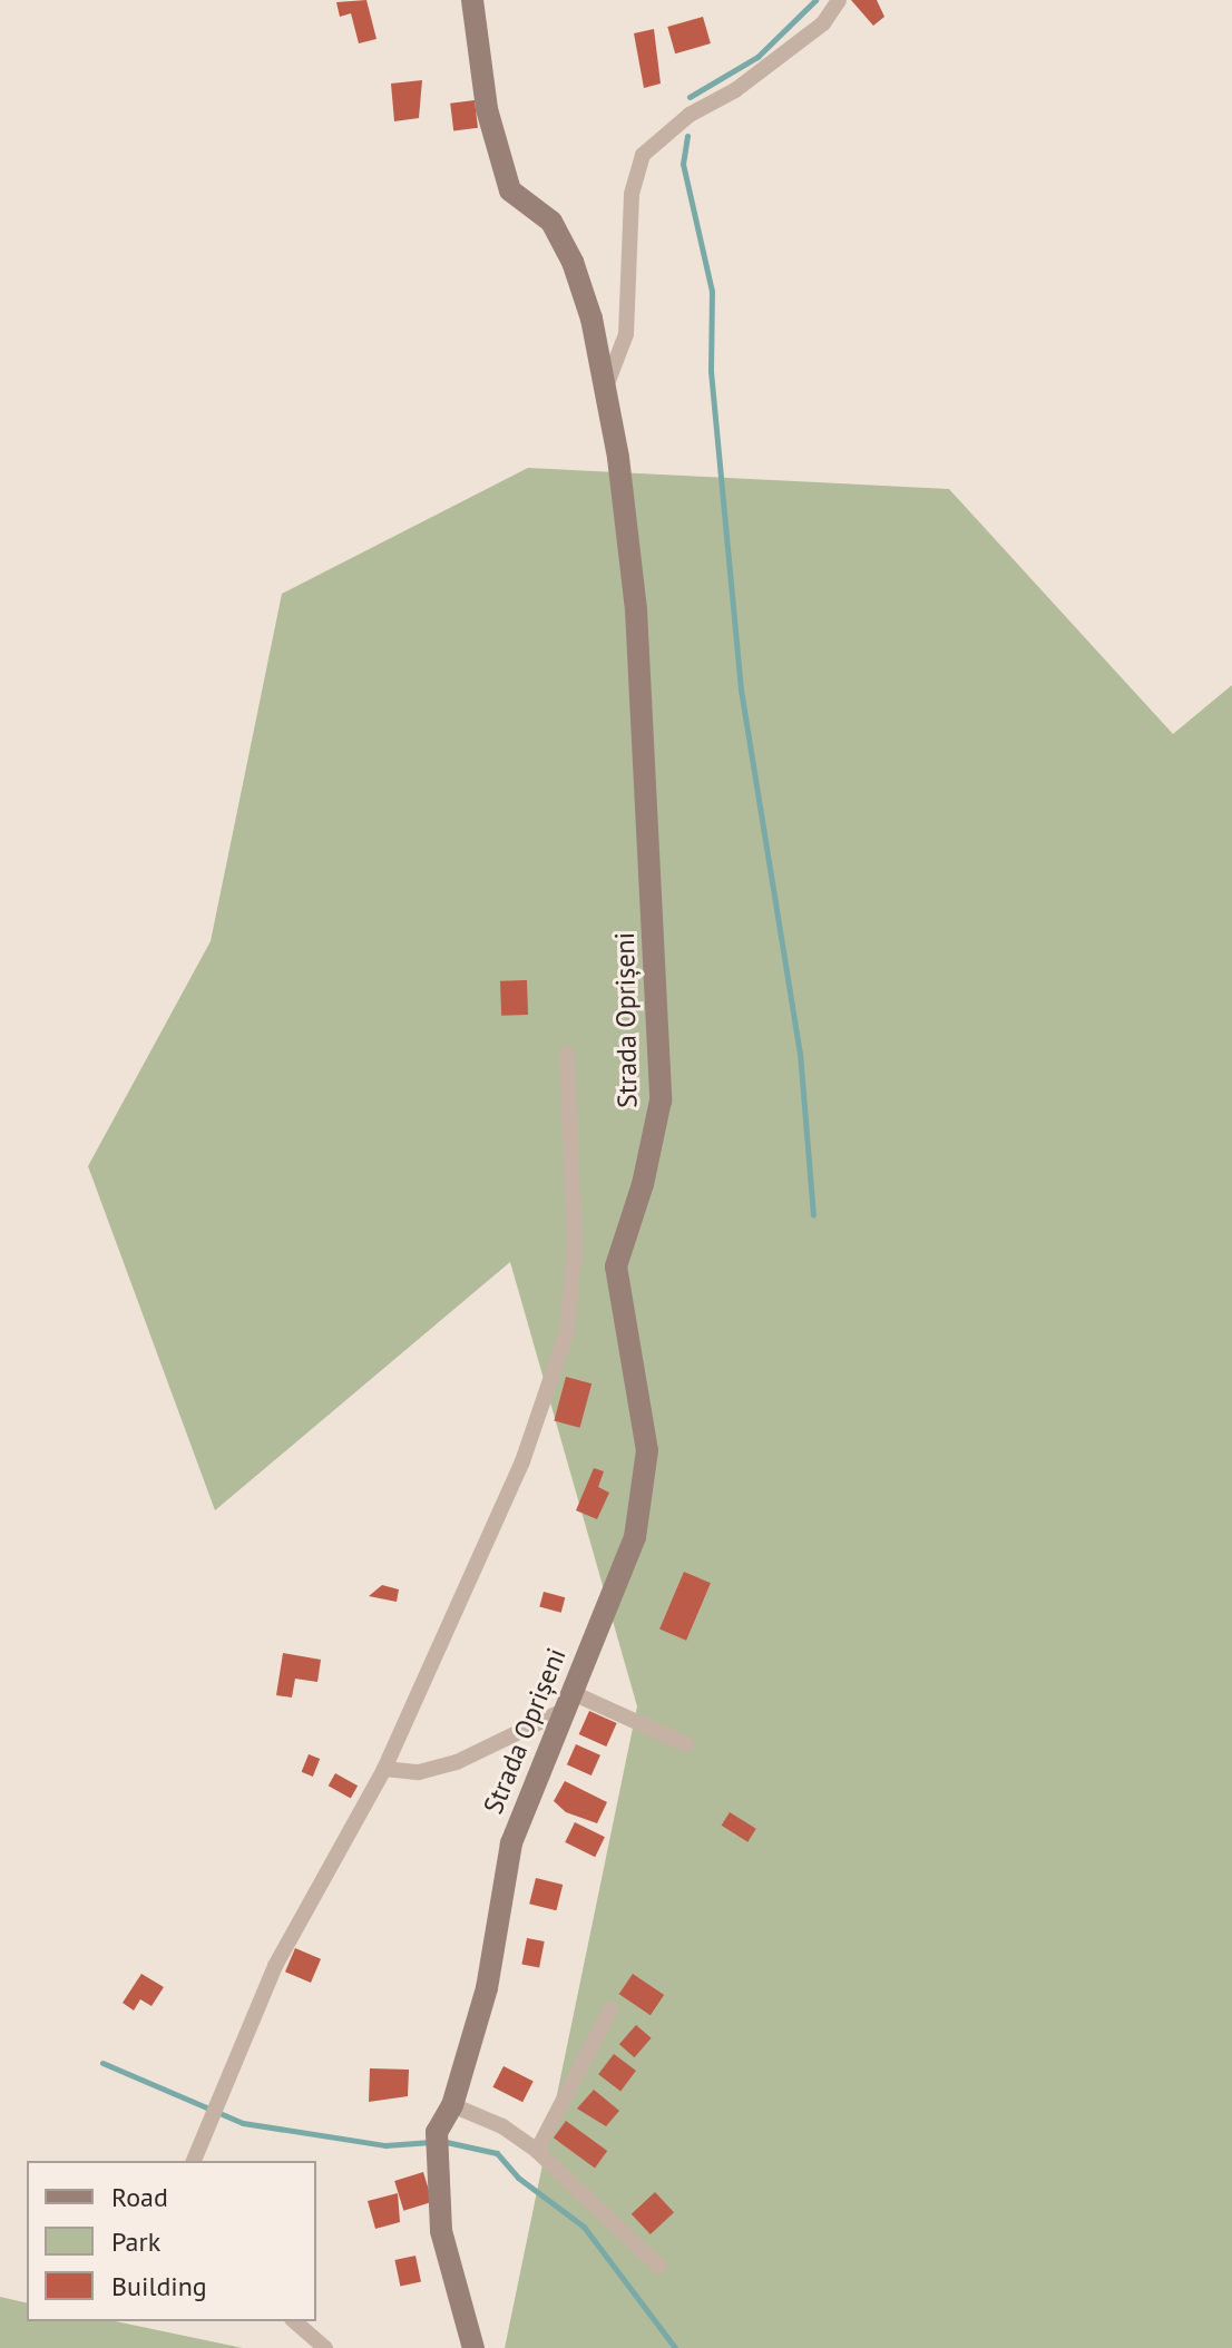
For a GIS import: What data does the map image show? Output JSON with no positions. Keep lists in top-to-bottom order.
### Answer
{
  "streets": {
    "street": ["Strada Oprișeni"]
  },
  "legend": ["Road", "Park", "Building"]
}
